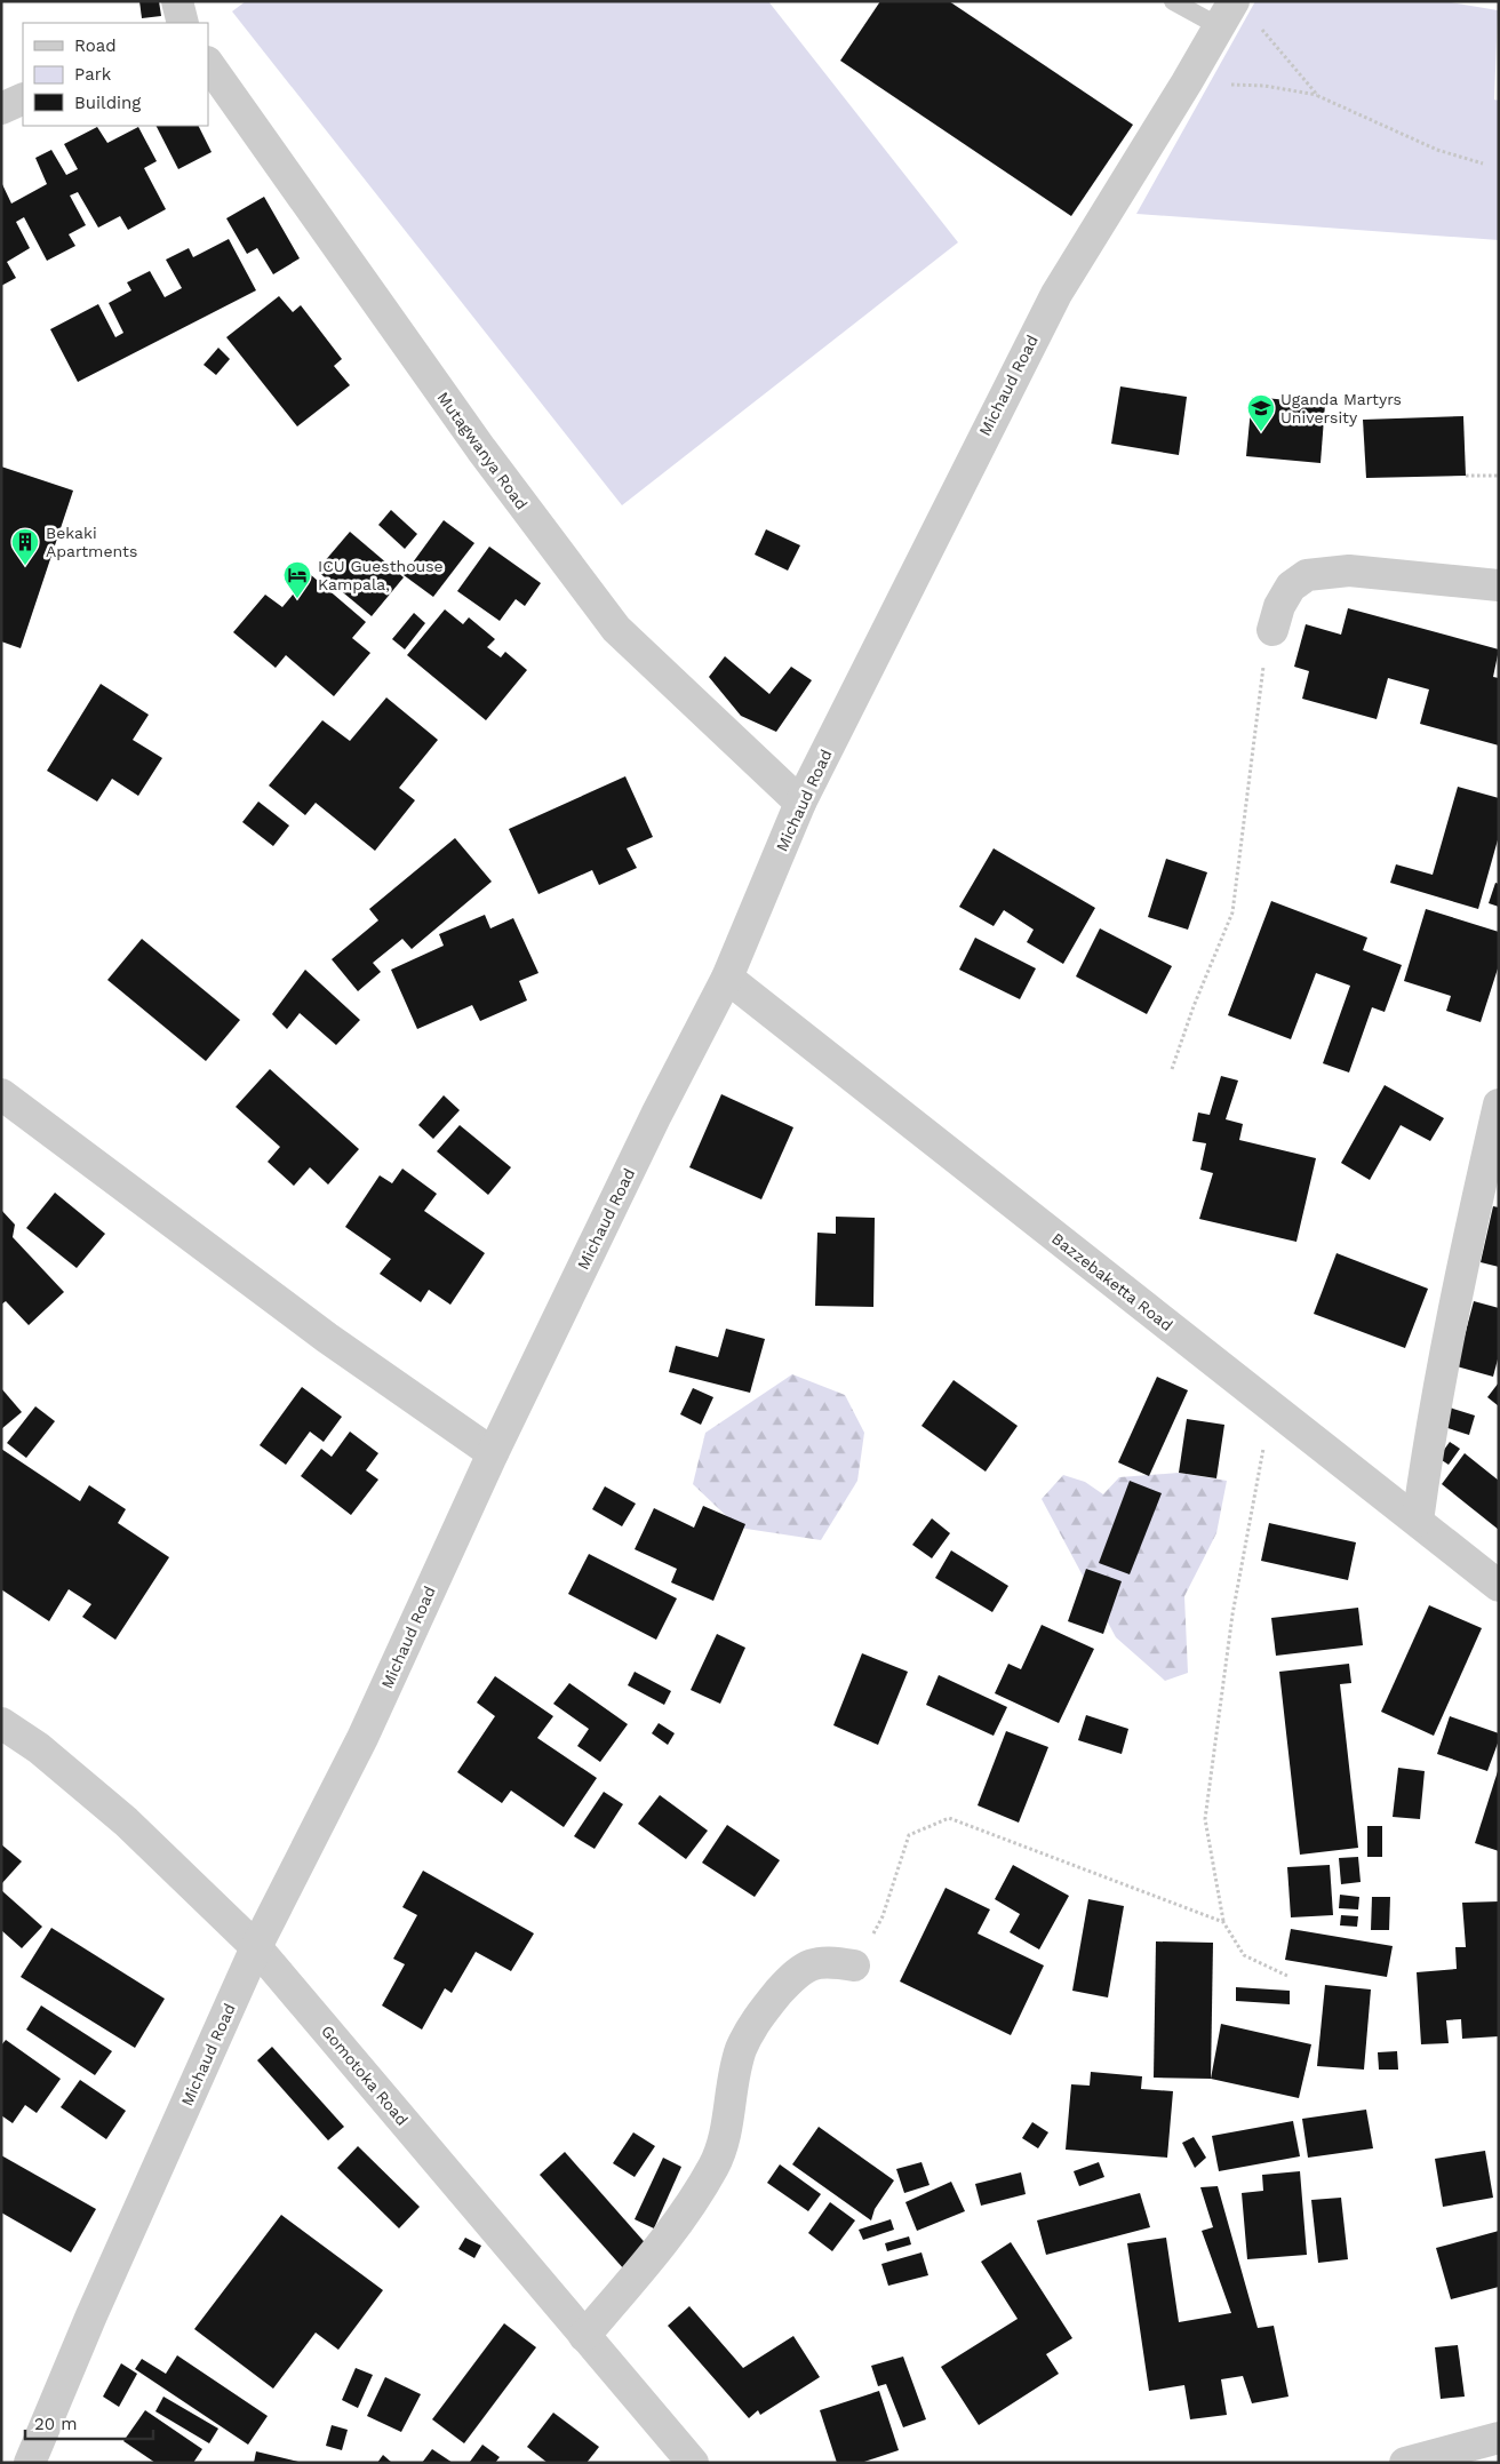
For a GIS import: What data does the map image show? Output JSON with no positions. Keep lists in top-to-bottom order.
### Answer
{
  "streets": {
    "street": [
      "Michaud Road",
      "Mutagwanya Road",
      "Bazzebaketta Road",
      "Gomotoka Road"
    ]
  },
  "crossings": [
    ["Michaud Road", "Mutagwanya Road"],
    ["Michaud Road", "Bazzebaketta Road"],
    ["Michaud Road", "Gomotoka Road"]
  ],
  "places": {
    "school or university": ["Uganda Martyrs University"],
    "building": ["Bekaki Apartments"],
    "hotel": ["ICU Guesthouse Kampala,"]
  },
  "legend": ["Road", "Park", "Building"],
  "scale_bar": "20 m"
}
